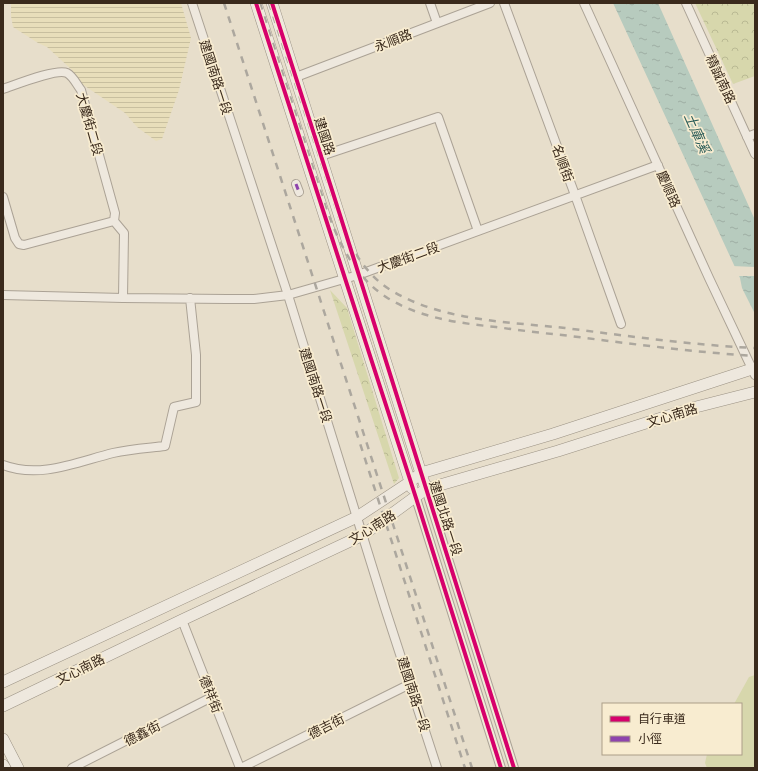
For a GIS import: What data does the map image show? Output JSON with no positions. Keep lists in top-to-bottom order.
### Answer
{
  "streets": {
    "main road": ["建國路", "文心南路", "建國北路一段"],
    "street": [
      "永順路",
      "建國南路一段",
      "精誠南路",
      "大慶街二段",
      "名順街",
      "慶順路",
      "德祥街",
      "德吉街",
      "德鑫街"
    ]
  },
  "crossings": [
    ["永順路", "建國路"],
    ["建國南路一段", "大慶街二段"],
    ["建國南路一段", "文心南路"],
    ["建國南路一段", "德吉街"],
    ["大慶街二段", "建國路"],
    ["大慶街二段", "名順街"],
    ["大慶街二段", "慶順路"],
    ["大慶街二段", "建國北路一段"],
    ["建國路", "建國北路一段"],
    ["慶順路", "文心南路"],
    ["文心南路", "建國北路一段"],
    ["文心南路", "德祥街"],
    ["德祥街", "德吉街"],
    ["德祥街", "德鑫街"]
  ],
  "water": ["土庫溪"],
  "legend": ["自行車道", "小徑"]
}
